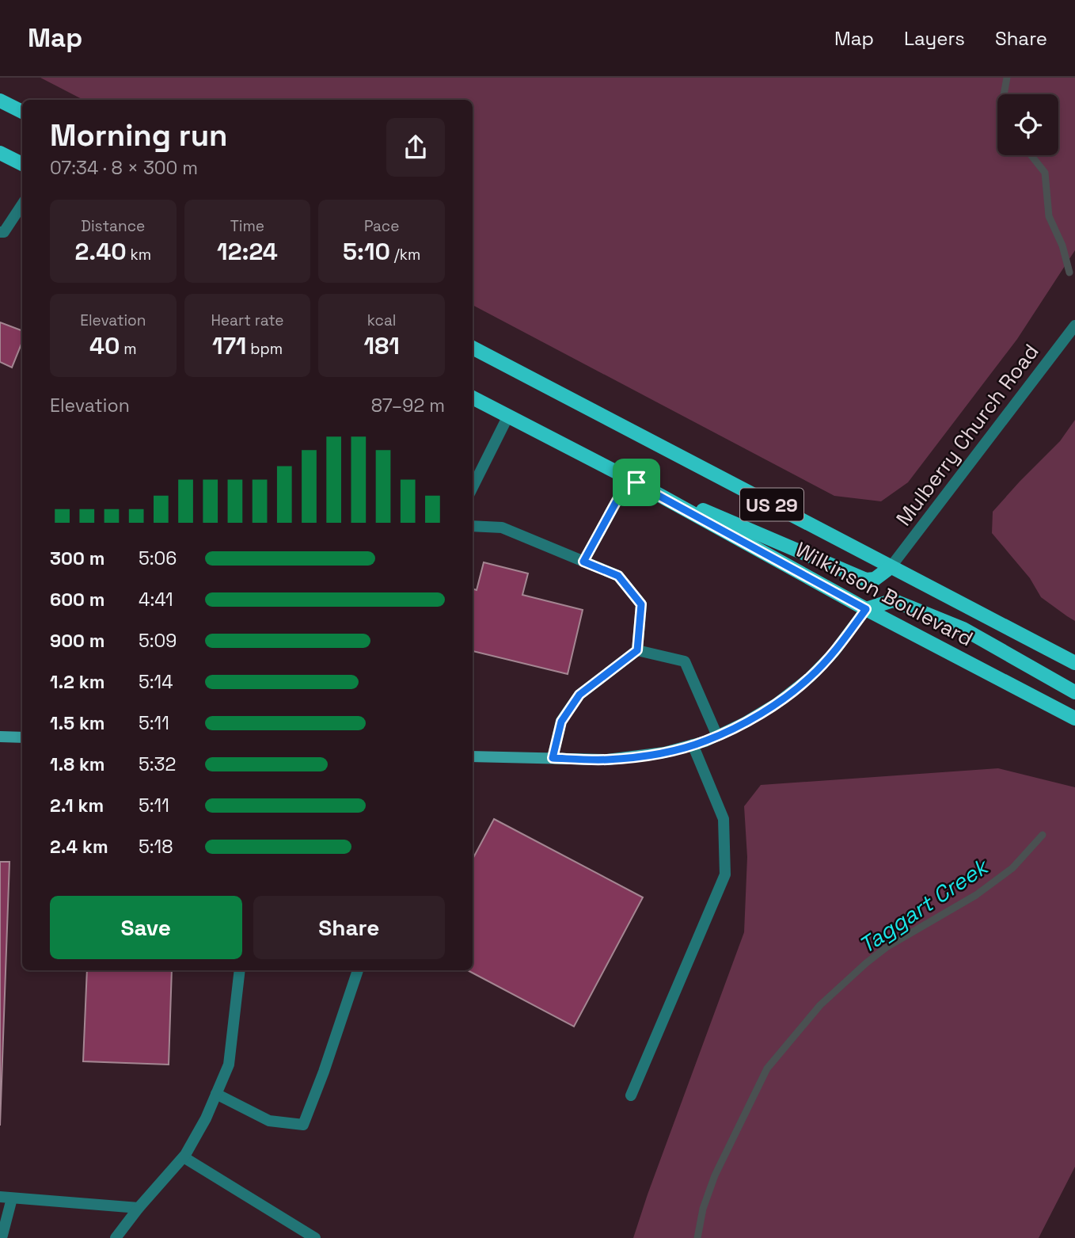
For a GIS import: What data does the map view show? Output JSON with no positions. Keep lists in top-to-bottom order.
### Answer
{
  "streets": {
    "main road": ["US 29", "Wilkinson Boulevard"],
    "street": ["Mulberry Church Road"]
  },
  "crossings": [
    ["Mulberry Church Road", "Wilkinson Boulevard"]
  ],
  "water": ["Taggart Creek"],
  "page": {
    "header": "Map",
    "nav": ["Map", "Layers", "Share"],
    "heading": ["Morning run", "07:34 · 8 × 300 m"],
    "stats": [
      ["Distance", "2.40 km"],
      ["Time", "12:24"],
      ["Pace", "5:10 /km"],
      ["Elevation", "40 m"],
      ["Heart rate", "171 bpm"],
      ["kcal", "181"]
    ],
    "chart": ["Elevation", "87–92 m"],
    "list": [
      {
        "name": "300 m",
        "note": "5:06"
      },
      {
        "name": "600 m",
        "note": "4:41"
      },
      {
        "name": "900 m",
        "note": "5:09"
      },
      {
        "name": "1.2 km",
        "note": "5:14"
      },
      {
        "name": "1.5 km",
        "note": "5:11"
      },
      {
        "name": "1.8 km",
        "note": "5:32"
      },
      {
        "name": "2.1 km",
        "note": "5:11"
      },
      {
        "name": "2.4 km",
        "note": "5:18"
      }
    ],
    "buttons": ["Save", "Share"]
  }
}
